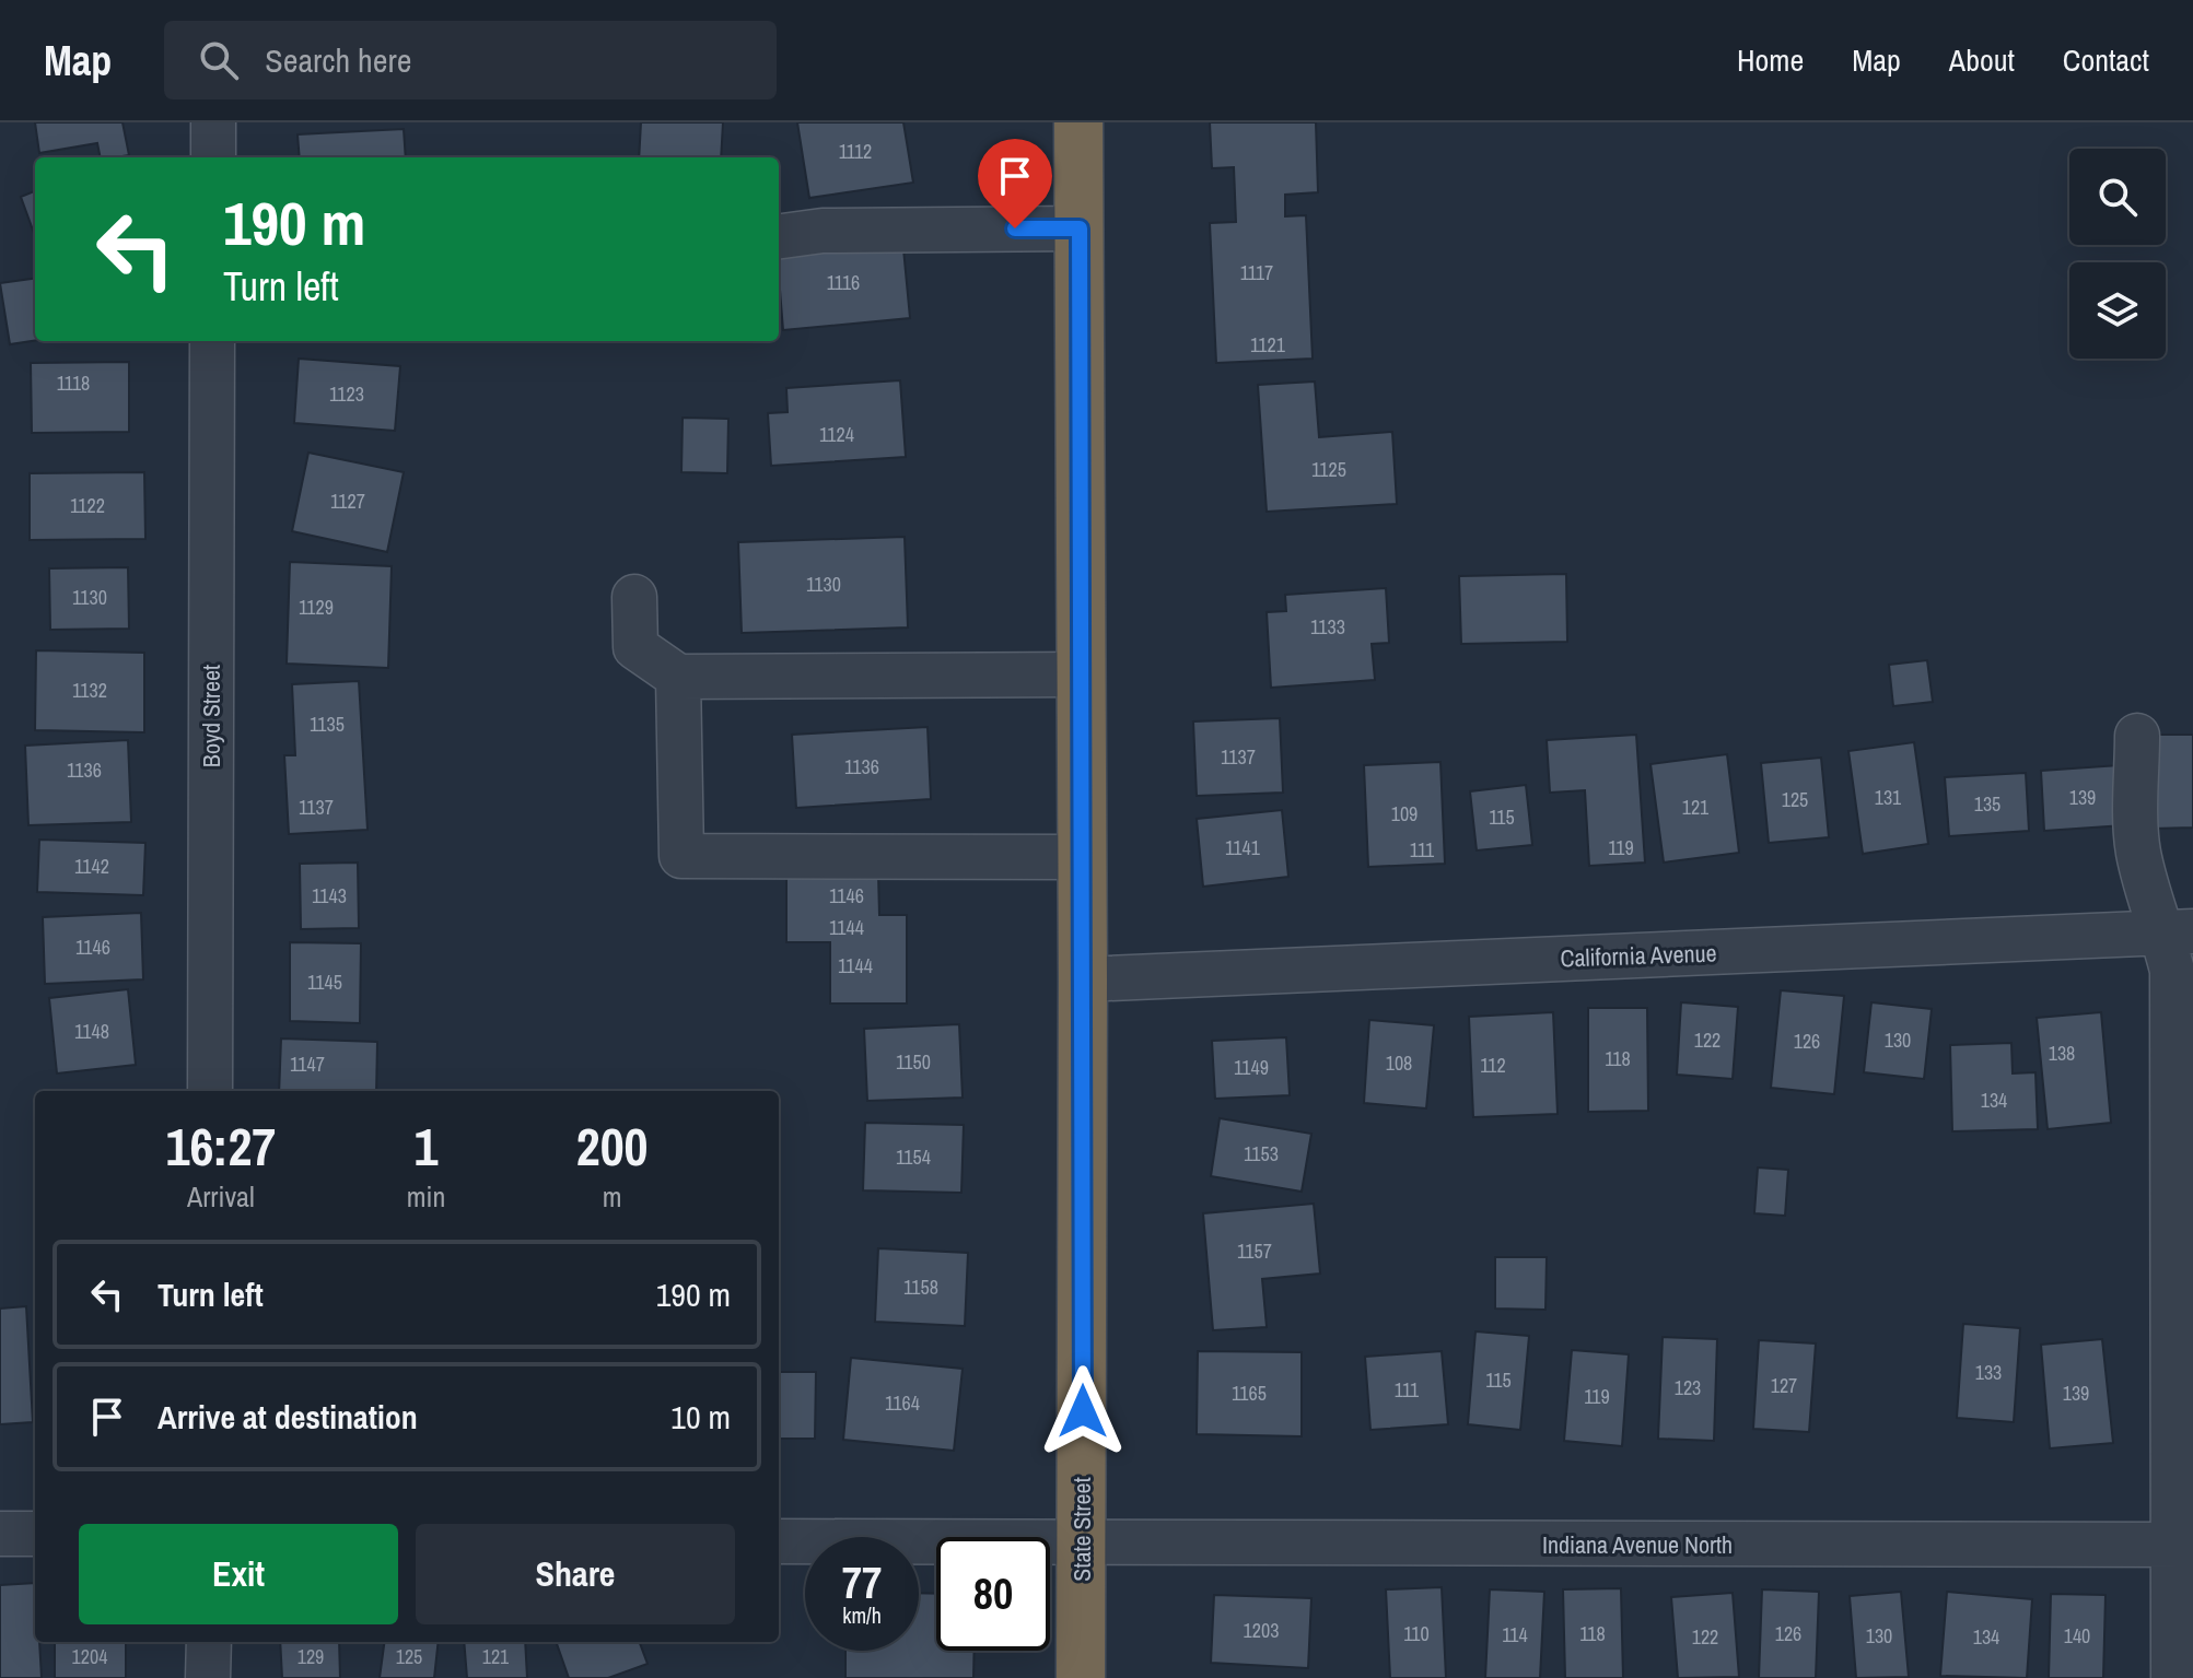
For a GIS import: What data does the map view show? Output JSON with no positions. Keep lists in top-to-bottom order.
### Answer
{
  "streets": {
    "highway": ["State Street"],
    "street": ["Boyd Street", "California Avenue", "Indiana Avenue North"]
  },
  "crossings": [
    ["California Avenue", "State Street"],
    ["State Street", "Indiana Avenue North"]
  ],
  "house_numbers": [
    "1112",
    "1117",
    "1116",
    "1121",
    "1118",
    "1123",
    "1124",
    "1125",
    "1127",
    "1122",
    "1130",
    "1130",
    "1129",
    "1133",
    "1132",
    "1135",
    "1137",
    "1136",
    "1136",
    "131",
    "139",
    "125",
    "135",
    "1137",
    "121",
    "109",
    "115",
    "1141",
    "119",
    "111",
    "1142",
    "1143",
    "1146",
    "1144",
    "1146",
    "1144",
    "1145",
    "1148",
    "122",
    "130",
    "126",
    "138",
    "118",
    "1150",
    "108",
    "1147",
    "112",
    "1149",
    "134",
    "1153",
    "1154",
    "1157",
    "1158",
    "133",
    "115",
    "127",
    "123",
    "111",
    "1165",
    "139",
    "119",
    "1164",
    "1203",
    "110",
    "118",
    "126",
    "114",
    "130",
    "140",
    "122",
    "134",
    "1204",
    "129",
    "125",
    "121"
  ],
  "page": {
    "header": "Map",
    "search": "Search here",
    "nav": [
      "Home",
      "Map",
      "About",
      "Contact"
    ],
    "turn": ["190 m", "Turn left"],
    "eta": [
      "16:27",
      "Arrival",
      "1",
      "min",
      "200",
      "m"
    ],
    "list": [
      {
        "name": "Turn left",
        "value": "190 m"
      },
      {
        "name": "Arrive at destination",
        "value": "10 m"
      }
    ],
    "buttons": ["Exit", "Share"],
    "speed": "77 km/h",
    "limit": "80"
  }
}
